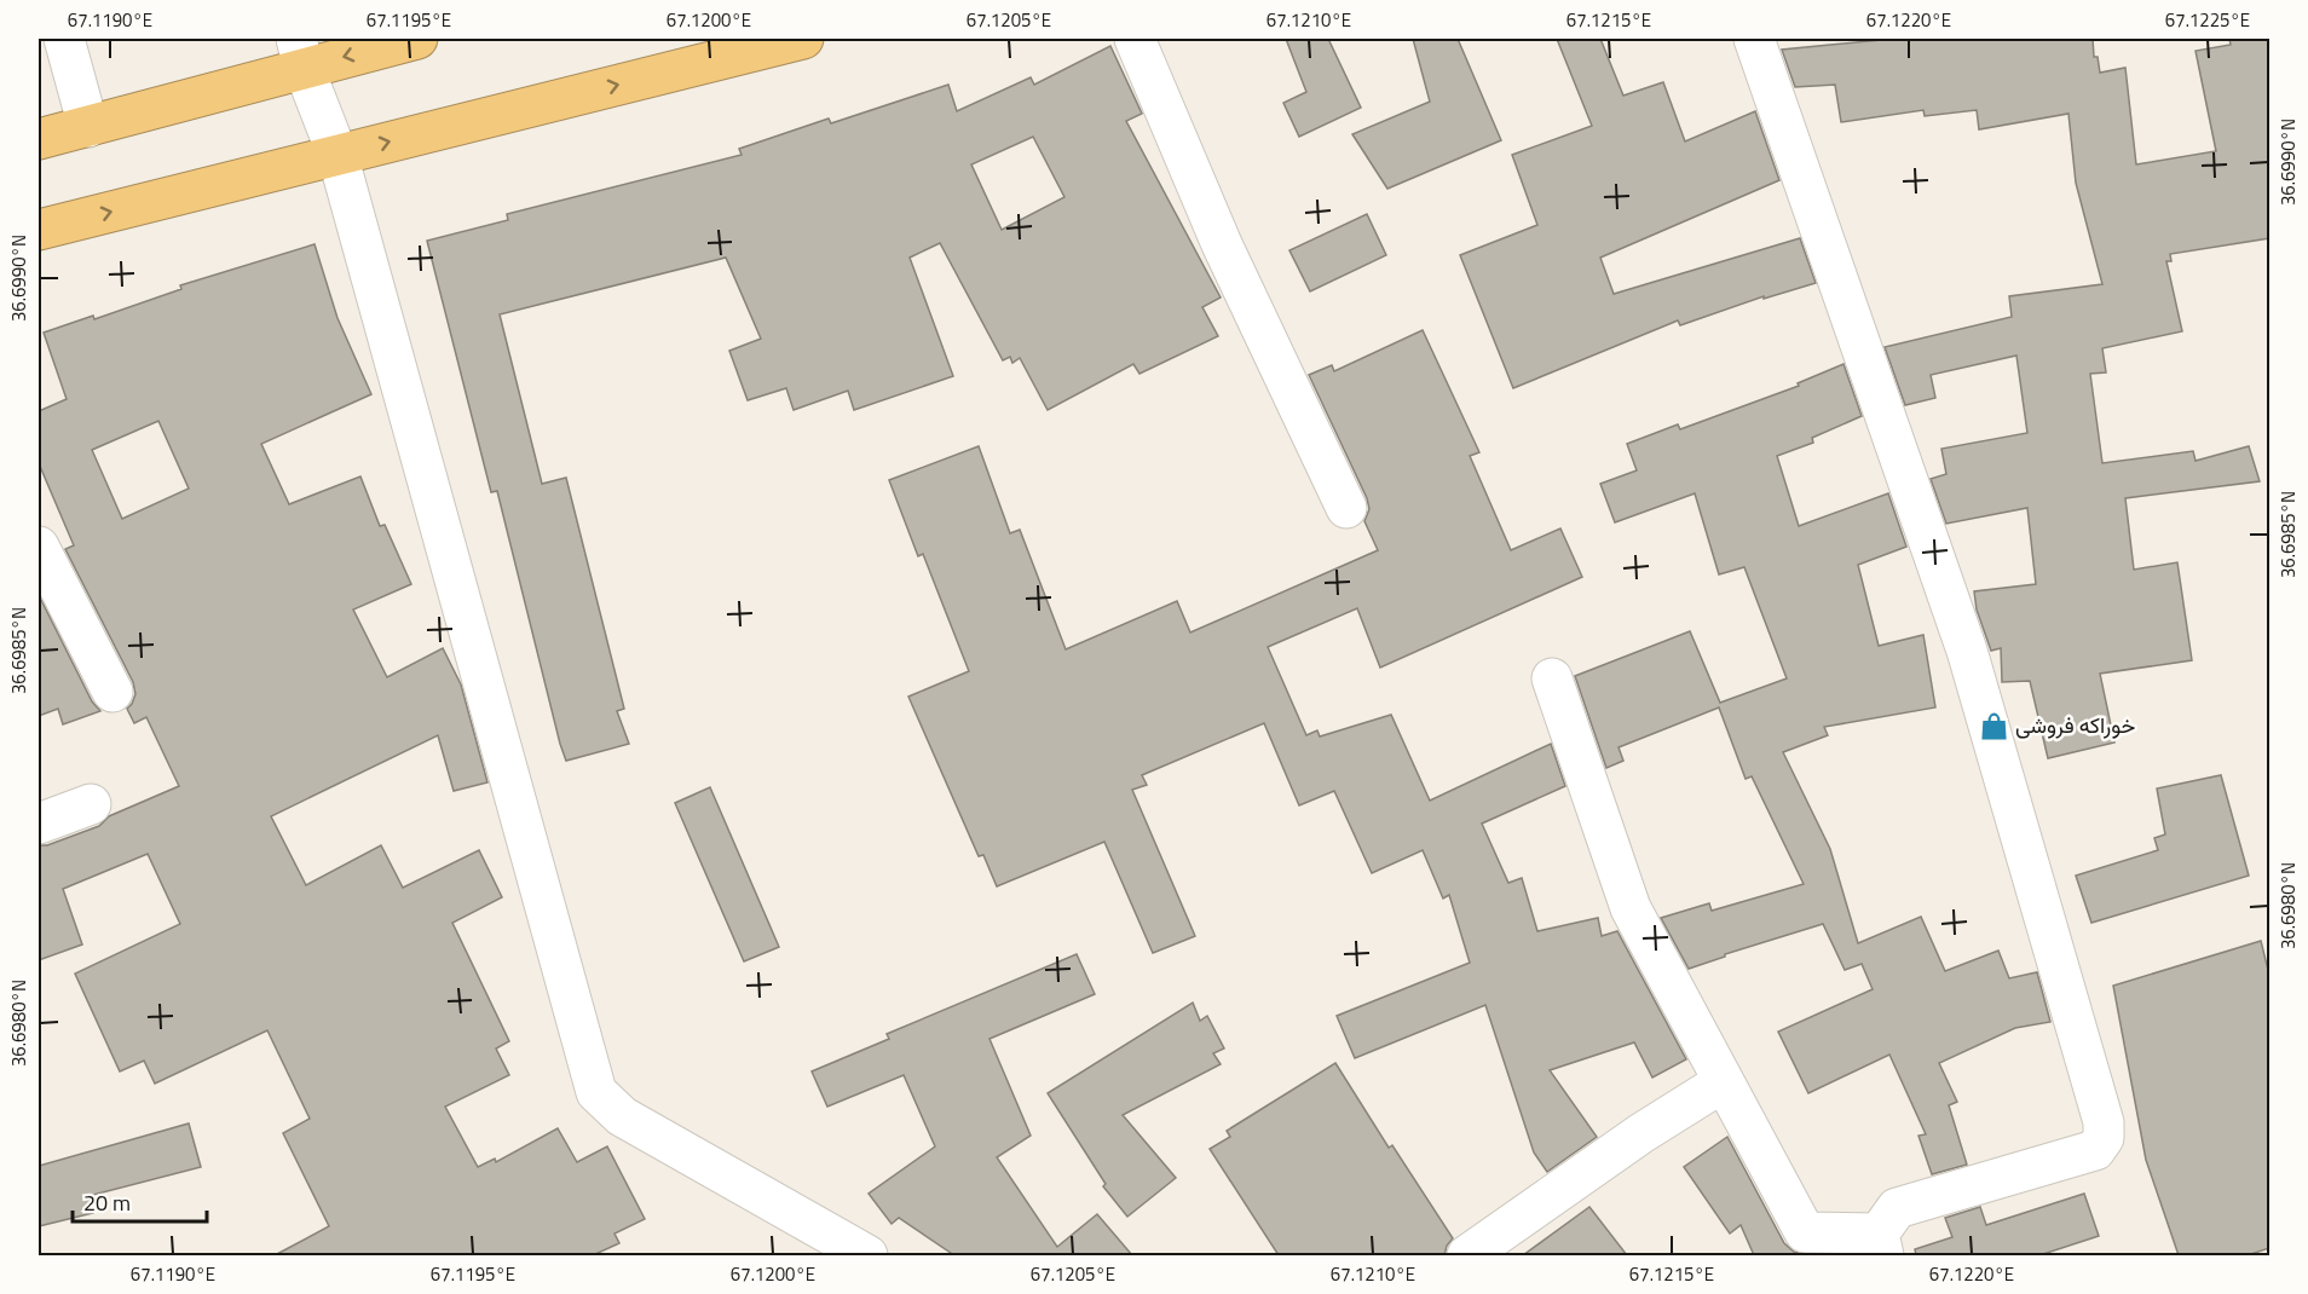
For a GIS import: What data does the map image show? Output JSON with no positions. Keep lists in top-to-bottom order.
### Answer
{
  "places": {
    "shop": ["خوراکه فروشی"]
  },
  "scale_bar": "20 m",
  "coordinates": [
    "67.1190°E",
    "67.1195°E",
    "67.1200°E",
    "67.1205°E",
    "67.1210°E",
    "67.1215°E",
    "67.1220°E",
    "67.1225°E",
    "36.6990°N",
    "36.6985°N",
    "36.6980°N"
  ]
}
